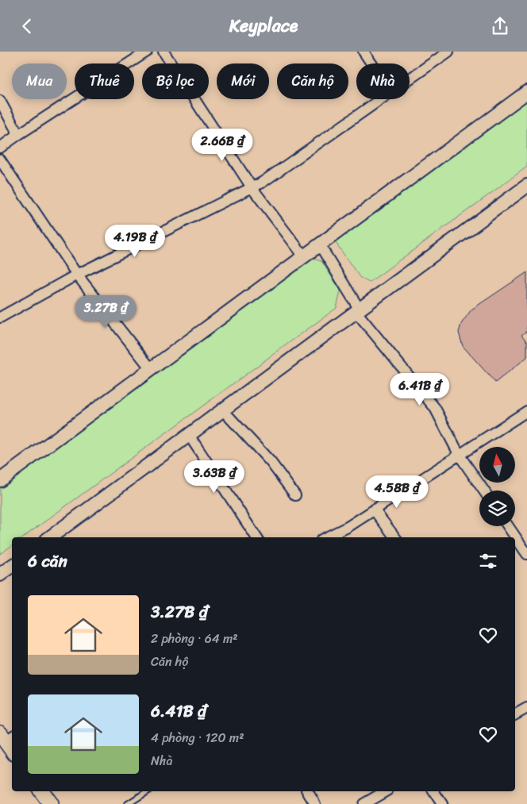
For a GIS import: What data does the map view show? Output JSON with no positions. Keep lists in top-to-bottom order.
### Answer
{
  "north": "top",
  "page": {
    "header": "Keyplace",
    "chip": [
      "Mua",
      "Thuê",
      "Bộ lọc",
      "Mới",
      "Căn hộ",
      "Nhà"
    ],
    "price": [
      "2.66B ₫",
      "4.19B ₫",
      "3.27B ₫",
      "6.41B ₫",
      "3.63B ₫",
      "4.58B ₫"
    ],
    "heading": "6 căn",
    "list": [
      {
        "name": "3.27B ₫",
        "note": "2 phòng · 64 m² · Căn hộ"
      },
      {
        "name": "6.41B ₫",
        "note": "4 phòng · 120 m² · Nhà"
      }
    ]
  }
}
